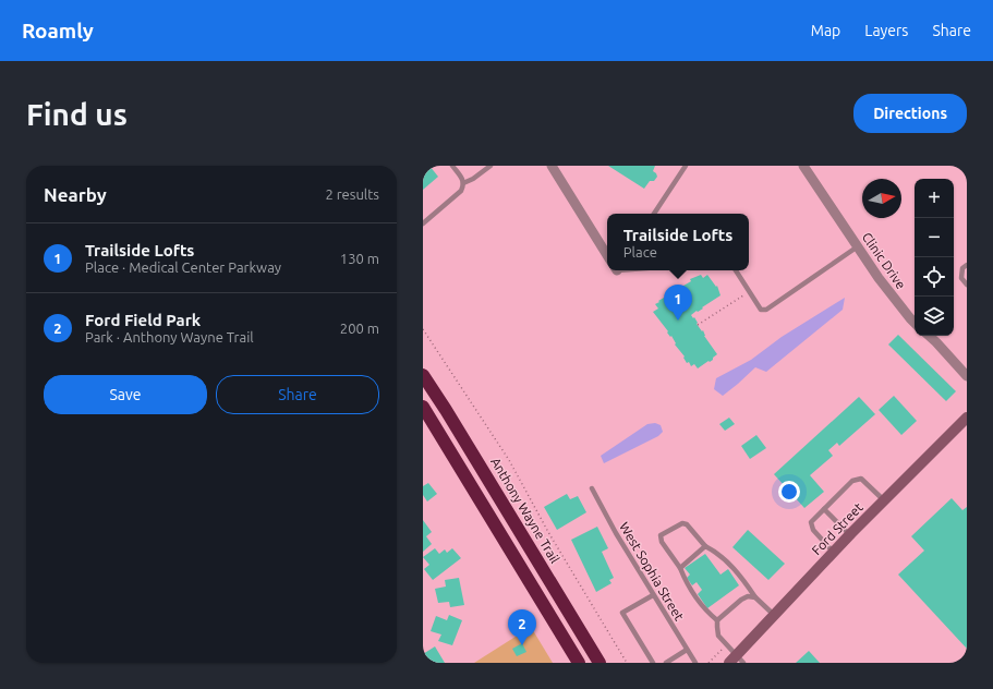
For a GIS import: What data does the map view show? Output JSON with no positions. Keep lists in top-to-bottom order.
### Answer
{
  "streets": {
    "highway": ["Anthony Wayne Trail"],
    "main road": ["Ford Street"],
    "street": ["Clinic Drive"],
    "lane": ["West Sophia Street"]
  },
  "north": "right",
  "page": {
    "header": "Roamly",
    "nav": ["Map", "Layers", "Share"],
    "buttons": [
      "Directions",
      ["Save", "Share"]
    ],
    "title": "Find us",
    "heading": ["Nearby", "2 results"],
    "map_buttons": ["+", "−"],
    "popup": ["Trailside Lofts", "Place"],
    "list": [
      {
        "mark": "1",
        "name": "Trailside Lofts",
        "note": "Place · Medical Center Parkway",
        "value": "130 m"
      },
      {
        "mark": "2",
        "name": "Ford Field Park",
        "note": "Park · Anthony Wayne Trail",
        "value": "200 m"
      }
    ],
    "pins": ["1", "2"]
  }
}
